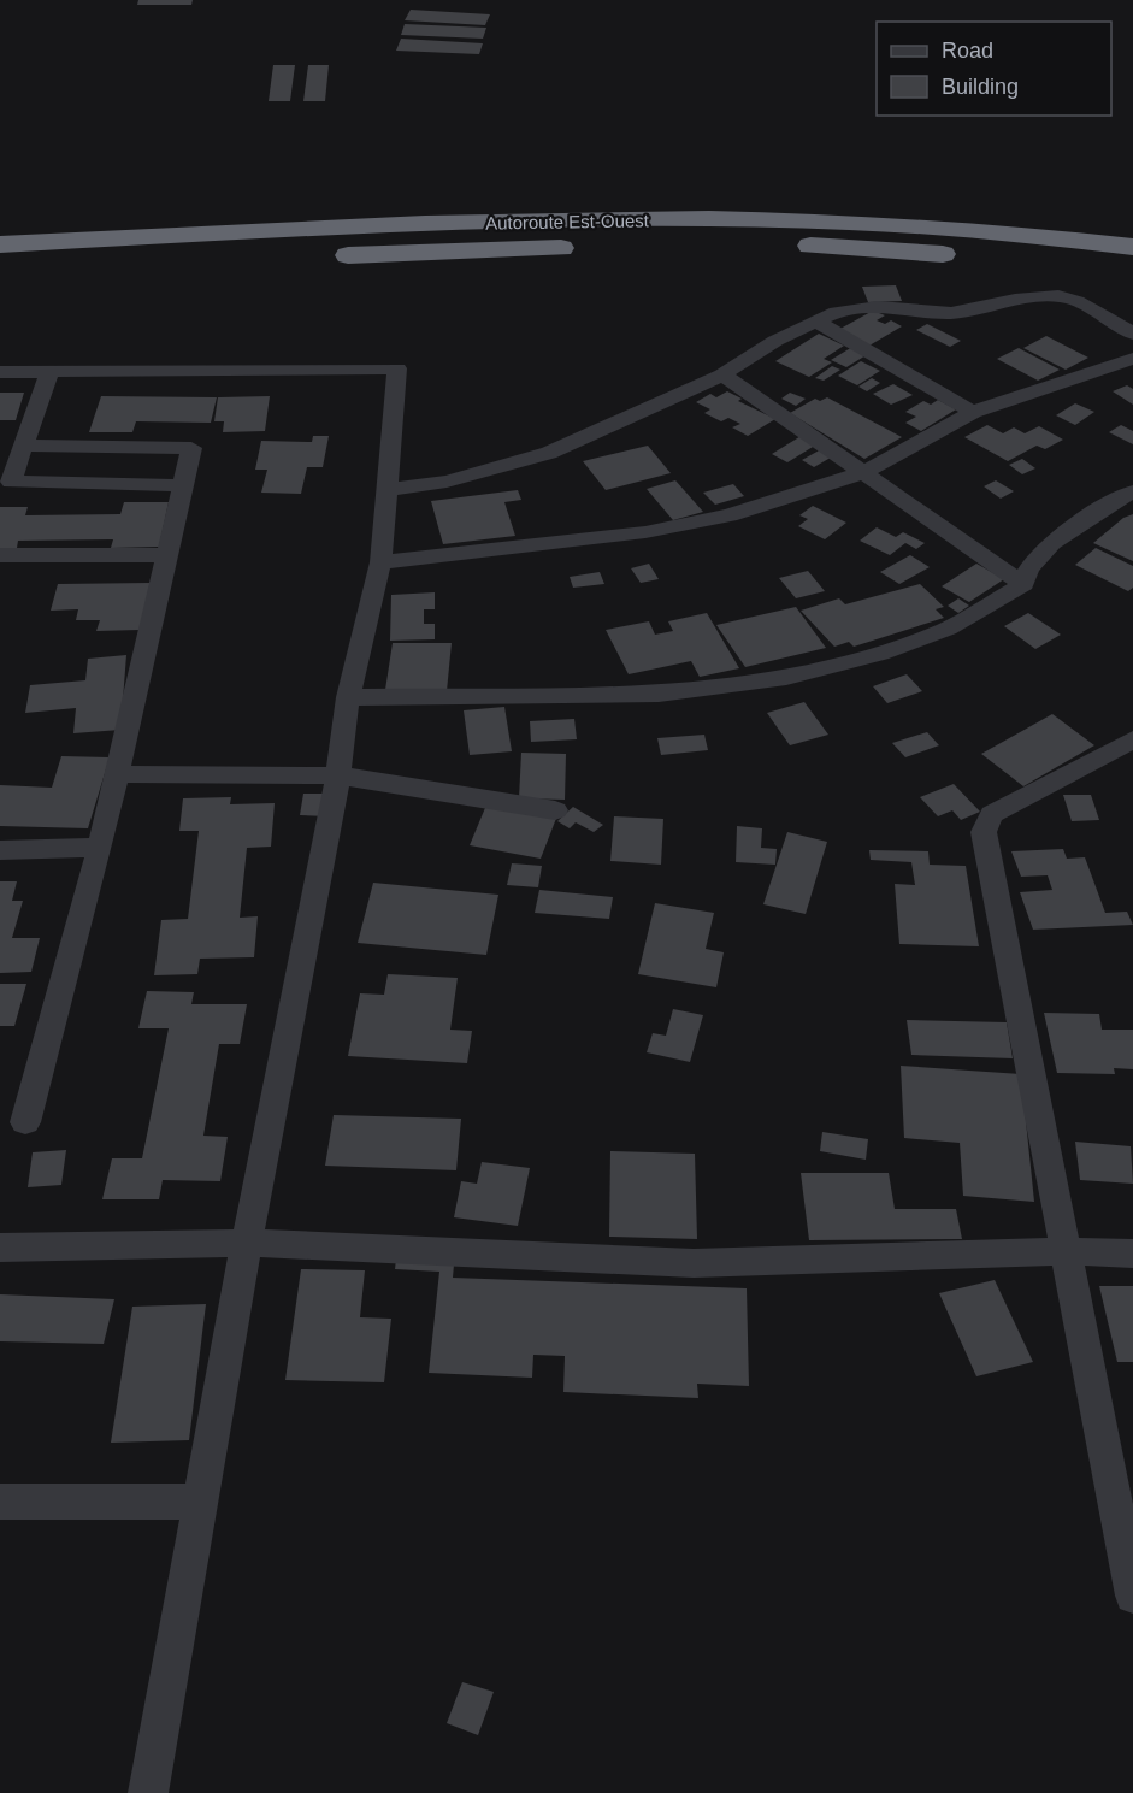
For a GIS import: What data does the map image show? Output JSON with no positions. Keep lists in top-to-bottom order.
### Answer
{
  "streets": {
    "highway": ["Autoroute Est-Ouest"]
  },
  "legend": ["Road", "Building"]
}
